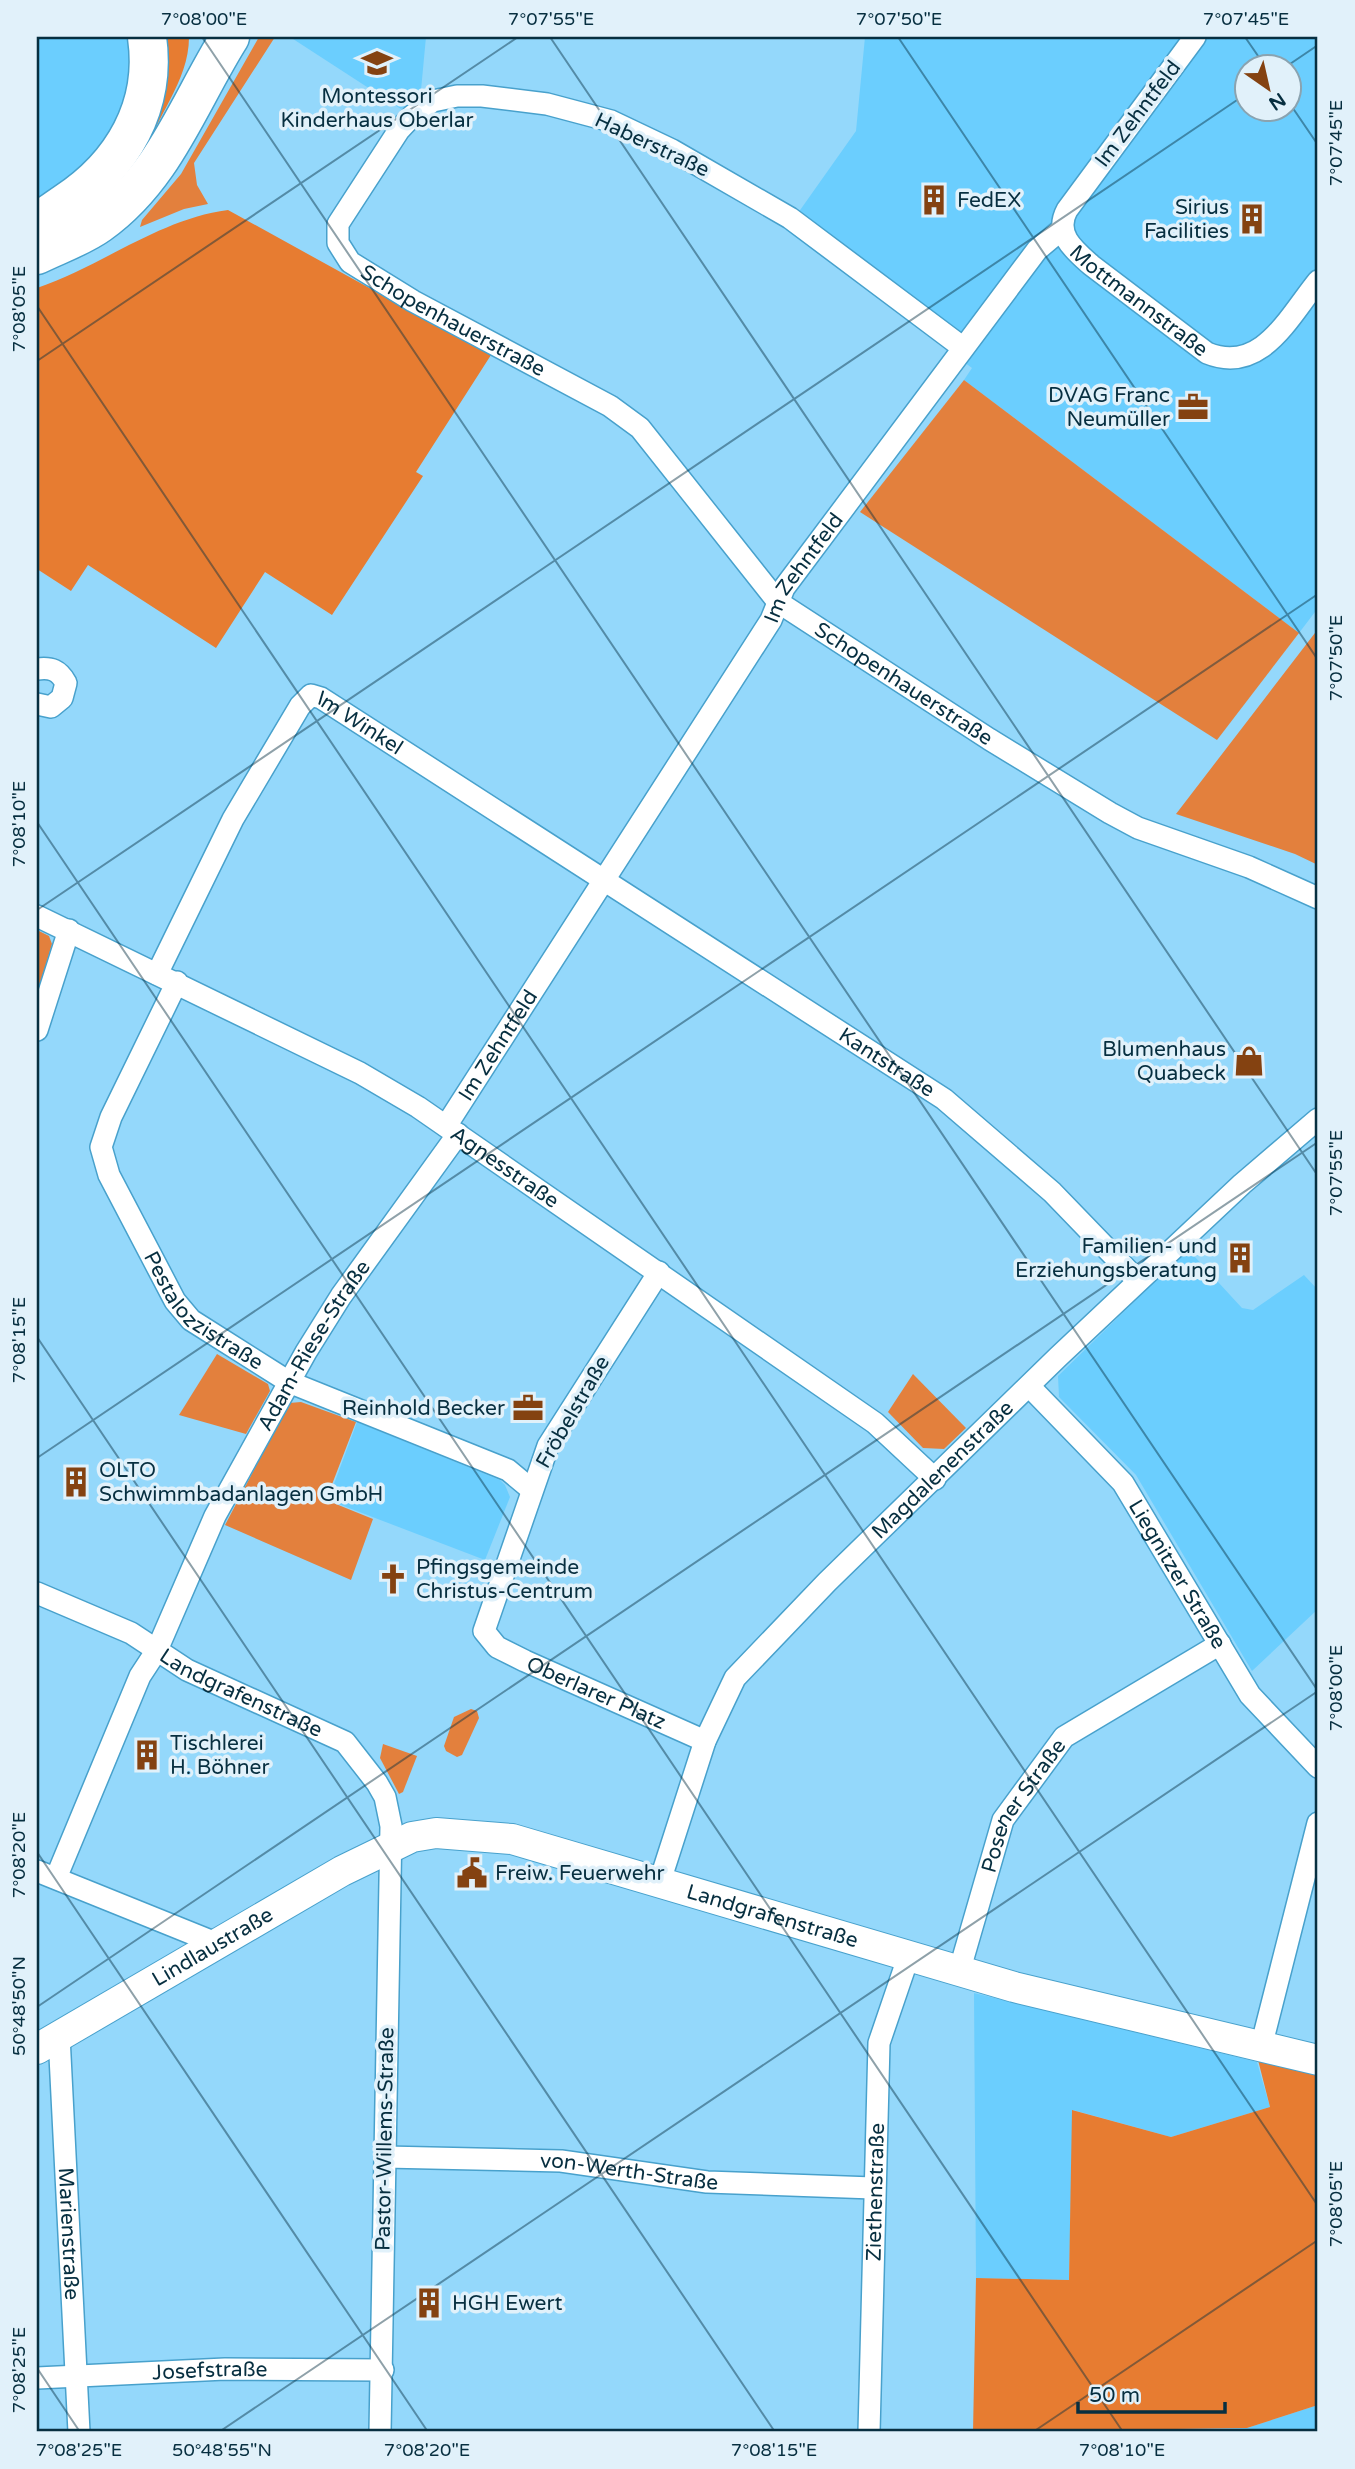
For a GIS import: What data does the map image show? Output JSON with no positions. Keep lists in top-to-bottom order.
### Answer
{
  "streets": {
    "street": [
      "Im Zehntfeld",
      "Haberstraße",
      "Mottmannstraße",
      "Schopenhauerstraße",
      "Im Winkel",
      "Kantstraße",
      "Agnesstraße",
      "Pestalozzistraße",
      "Adam-Riese-Straße",
      "Fröbelstraße",
      "Magdalenenstraße",
      "Liegnitzer Straße",
      "Landgrafenstraße",
      "Oberlarer Platz",
      "Posener Straße",
      "Lindlaustraße",
      "Pastor-Willems-Straße",
      "von-Werth-Straße",
      "Ziethenstraße",
      "Marienstraße",
      "Josefstraße"
    ]
  },
  "crossings": [
    ["Im Zehntfeld", "Haberstraße"],
    ["Im Zehntfeld", "Mottmannstraße"],
    ["Im Zehntfeld", "Schopenhauerstraße"],
    ["Im Zehntfeld", "Im Winkel"],
    ["Im Zehntfeld", "Kantstraße"],
    ["Im Zehntfeld", "Agnesstraße"],
    ["Im Zehntfeld", "Adam-Riese-Straße"],
    ["Haberstraße", "Schopenhauerstraße"],
    ["Im Winkel", "Kantstraße"],
    ["Im Winkel", "Agnesstraße"],
    ["Im Winkel", "Pestalozzistraße"],
    ["Kantstraße", "Magdalenenstraße"],
    ["Agnesstraße", "Pestalozzistraße"],
    ["Agnesstraße", "Adam-Riese-Straße"],
    ["Agnesstraße", "Fröbelstraße"],
    ["Agnesstraße", "Magdalenenstraße"],
    ["Pestalozzistraße", "Adam-Riese-Straße"],
    ["Pestalozzistraße", "Fröbelstraße"],
    ["Adam-Riese-Straße", "Landgrafenstraße"],
    ["Fröbelstraße", "Oberlarer Platz"],
    ["Magdalenenstraße", "Liegnitzer Straße"],
    ["Magdalenenstraße", "Landgrafenstraße"],
    ["Magdalenenstraße", "Oberlarer Platz"],
    ["Liegnitzer Straße", "Posener Straße"],
    ["Landgrafenstraße", "Posener Straße"],
    ["Landgrafenstraße", "Lindlaustraße"],
    ["Landgrafenstraße", "Pastor-Willems-Straße"],
    ["Landgrafenstraße", "Ziethenstraße"],
    ["Lindlaustraße", "Pastor-Willems-Straße"],
    ["Lindlaustraße", "Marienstraße"],
    ["Pastor-Willems-Straße", "von-Werth-Straße"],
    ["Pastor-Willems-Straße", "Josefstraße"],
    ["von-Werth-Straße", "Ziethenstraße"],
    ["Marienstraße", "Josefstraße"]
  ],
  "places": {
    "school or university": ["Montessori Kinderhaus Oberlar"],
    "building": [
      "FedEX",
      "Sirius Facilities",
      "Familien- und Erziehungsberatung",
      "OLTO Schwimmbadanlagen GmbH",
      "Tischlerei H. Böhner",
      "HGH Ewert"
    ],
    "office": ["DVAG Franc Neumüller", "Reinhold Becker"],
    "shop": ["Blumenhaus Quabeck"],
    "church": ["Pfingsgemeinde Christus-Centrum"],
    "public building": ["Freiw. Feuerwehr"]
  },
  "scale_bar": "50 m",
  "north": "bottom right",
  "coordinates": [
    "7°08'00\"E",
    "7°07'55\"E",
    "7°07'50\"E",
    "7°07'45\"E",
    "7°08'05\"E",
    "7°08'10\"E",
    "7°08'15\"E",
    "7°08'20\"E",
    "50°48'50\"N",
    "7°08'25\"E",
    "50°48'55\"N"
  ]
}
